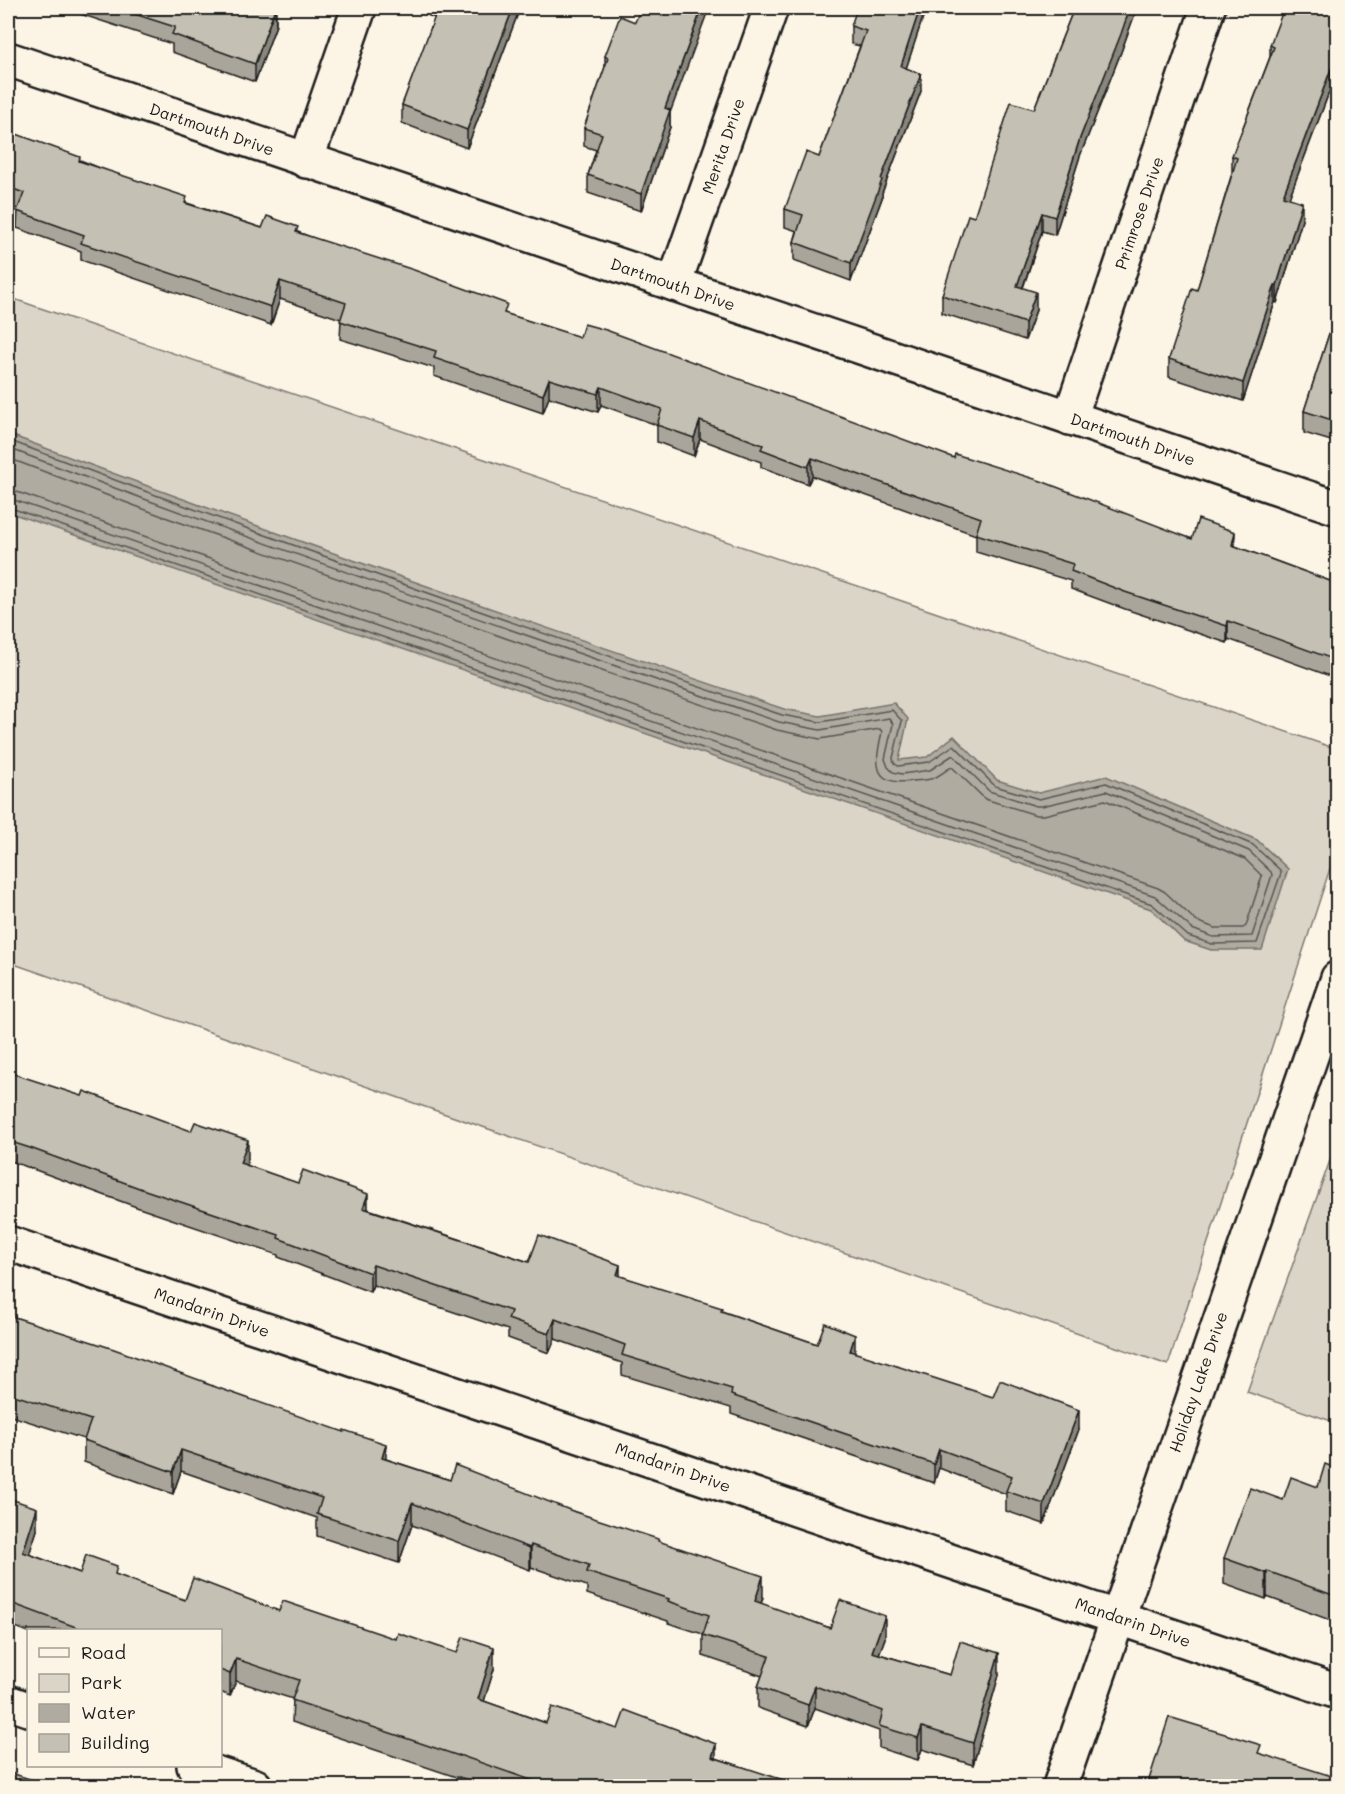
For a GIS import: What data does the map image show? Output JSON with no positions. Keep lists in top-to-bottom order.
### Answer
{
  "streets": {
    "street": [
      "Dartmouth Drive",
      "Merita Drive",
      "Primrose Drive",
      "Mandarin Drive",
      "Holiday Lake Drive"
    ]
  },
  "crossings": [
    ["Dartmouth Drive", "Merita Drive"],
    ["Dartmouth Drive", "Primrose Drive"],
    ["Mandarin Drive", "Holiday Lake Drive"]
  ],
  "legend": [
    "Road",
    "Park",
    "Water",
    "Building"
  ]
}
